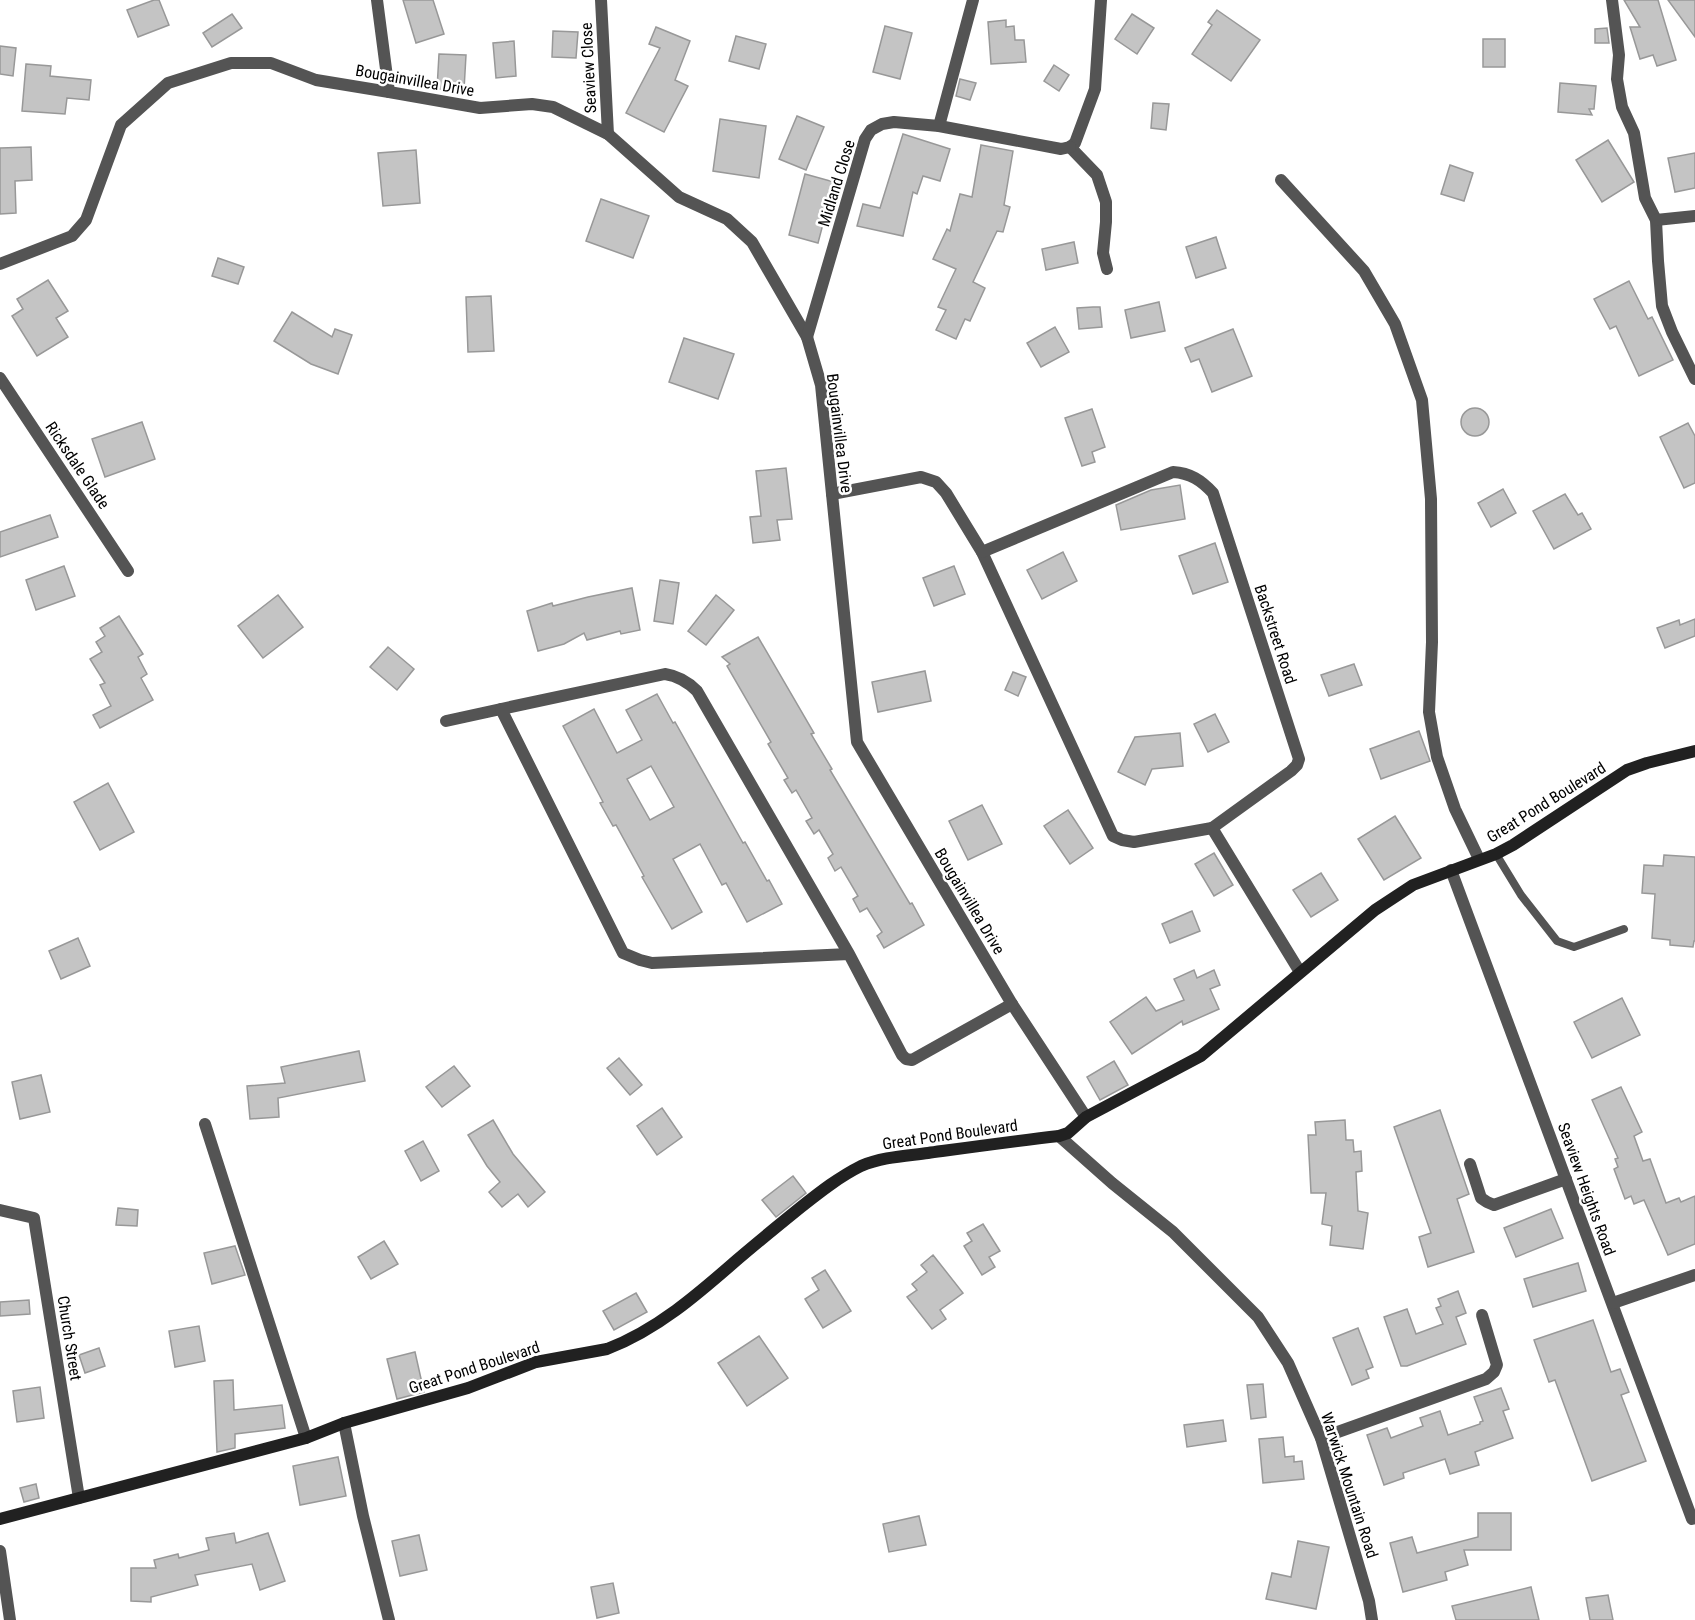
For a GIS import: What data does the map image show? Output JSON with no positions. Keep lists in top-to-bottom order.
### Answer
{
  "streets": {
    "street": [
      "Seaview Close",
      "Bougainvillea Drive",
      "Midland Close",
      "Ricksdale Glade",
      "Backstreet Road",
      "Great Pond Boulevard",
      "Seaview Heights Road",
      "Church Street",
      "Warwick Mountain Road"
    ]
  },
  "crossings": [
    ["Seaview Close", "Bougainvillea Drive"],
    ["Bougainvillea Drive", "Midland Close"],
    ["Bougainvillea Drive", "Great Pond Boulevard"],
    ["Great Pond Boulevard", "Seaview Heights Road"],
    ["Great Pond Boulevard", "Church Street"],
    ["Great Pond Boulevard", "Warwick Mountain Road"]
  ]
}
